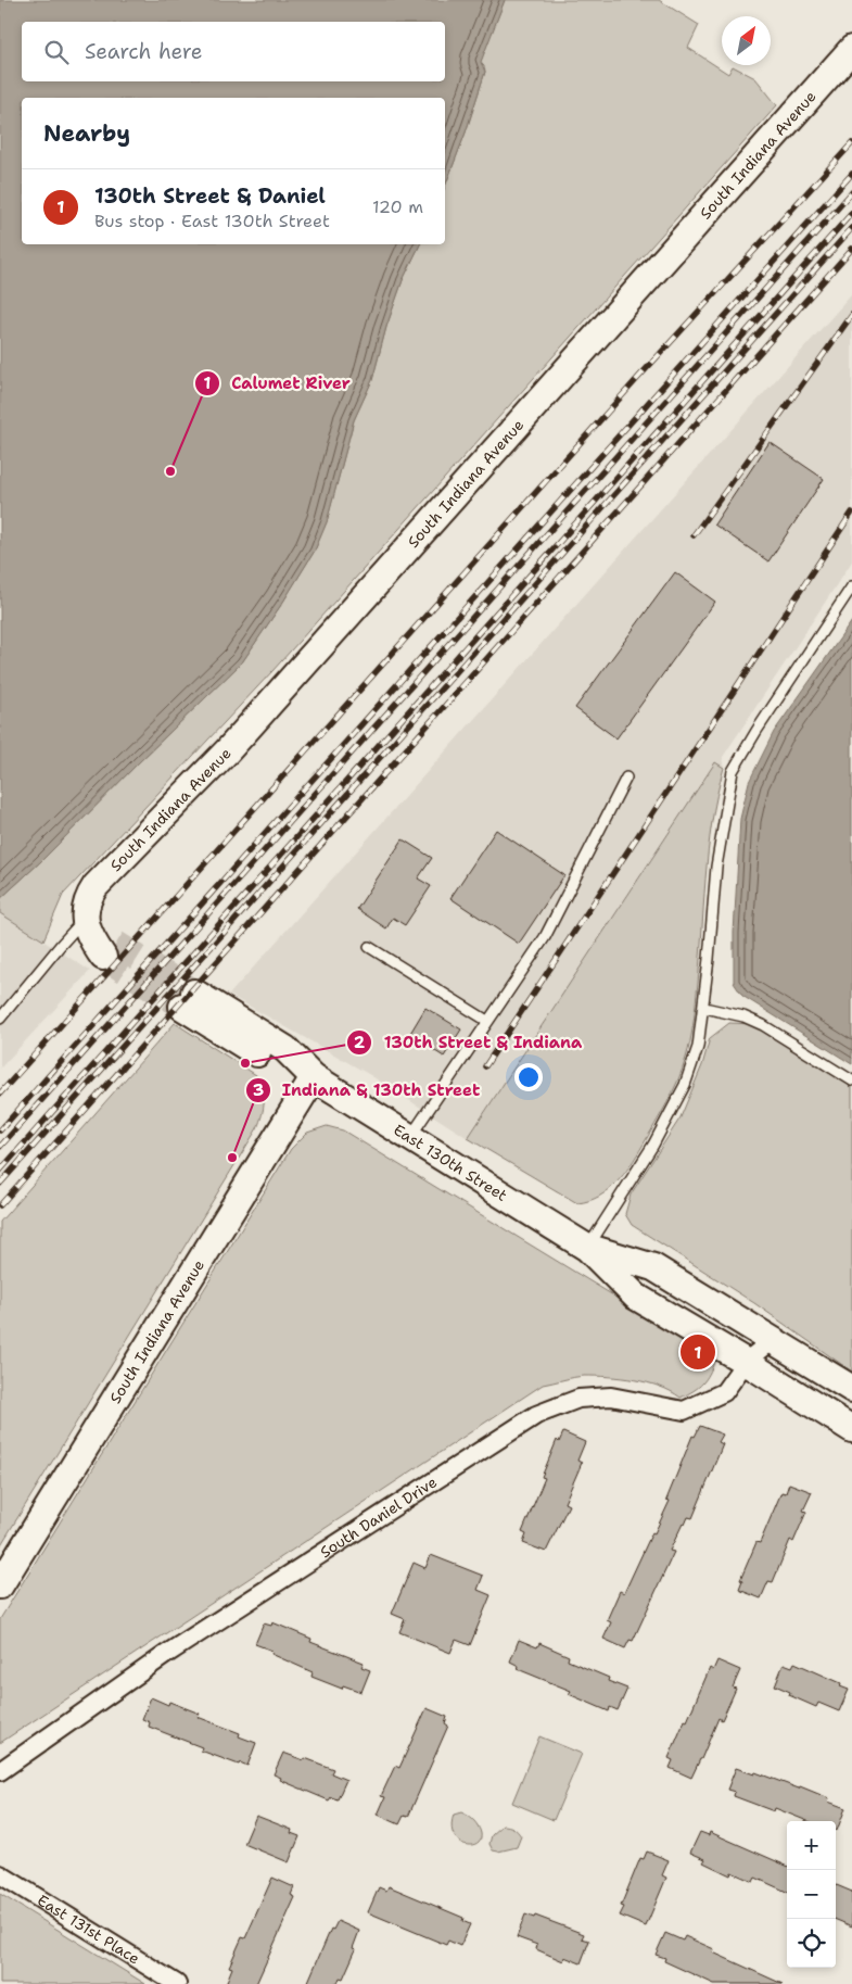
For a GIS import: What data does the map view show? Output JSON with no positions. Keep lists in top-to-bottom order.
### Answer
{
  "streets": {
    "main road": ["South Indiana Avenue", "East 130th Street"],
    "street": ["South Daniel Drive", "East 131st Place"]
  },
  "crossings": [
    ["South Indiana Avenue", "East 130th Street"],
    ["East 130th Street", "South Daniel Drive"]
  ],
  "places": ["Calumet River", "130th Street & Indiana", "Indiana & 130th Street"],
  "north": "top right",
  "page": {
    "search": "Search here",
    "heading": "Nearby",
    "list": [
      {
        "mark": "1",
        "name": "130th Street & Daniel",
        "note": "Bus stop · East 130th Street",
        "value": "120 m"
      }
    ],
    "pins": "1",
    "map_buttons": ["+", "−"]
  }
}
